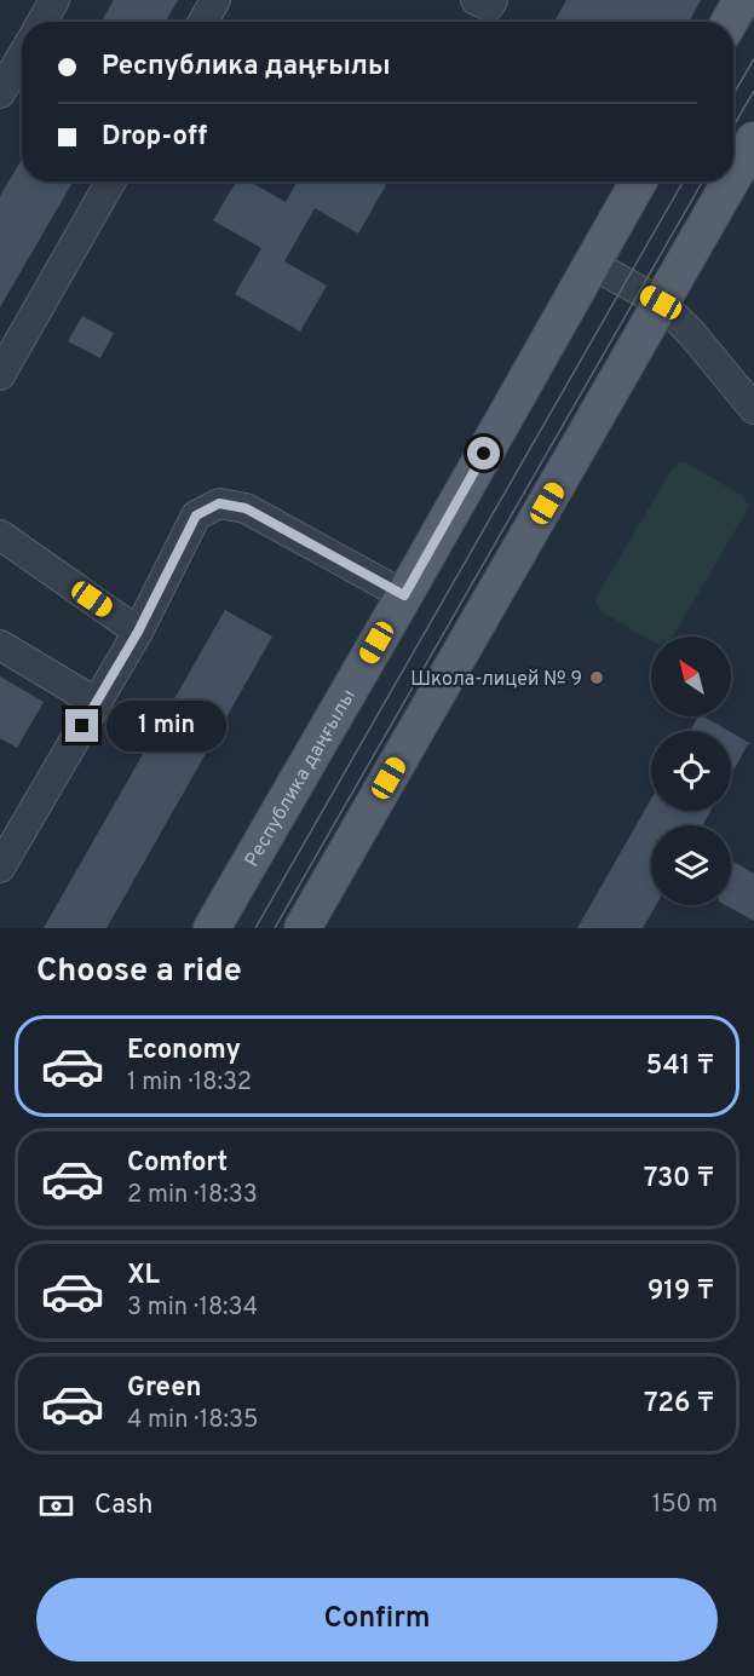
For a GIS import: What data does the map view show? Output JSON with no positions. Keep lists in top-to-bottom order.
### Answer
{
  "streets": {
    "main road": ["Республика даңғылы"]
  },
  "places": ["Школа-лицей № 9"],
  "north": "top left",
  "page": {
    "banner": ["Республика даңғылы", "Drop-off"],
    "bubble": "1 min",
    "heading": "Choose a ride",
    "list": [
      {
        "name": "Economy",
        "note": "1 min · 18:32",
        "value": "541 ₸"
      },
      {
        "name": "Comfort",
        "note": "2 min · 18:33",
        "value": "730 ₸"
      },
      {
        "name": "XL",
        "note": "3 min · 18:34",
        "value": "919 ₸"
      },
      {
        "name": "Green",
        "note": "4 min · 18:35",
        "value": "726 ₸"
      }
    ],
    "pay": ["Cash", "150 m"],
    "buttons": "Confirm"
  }
}
